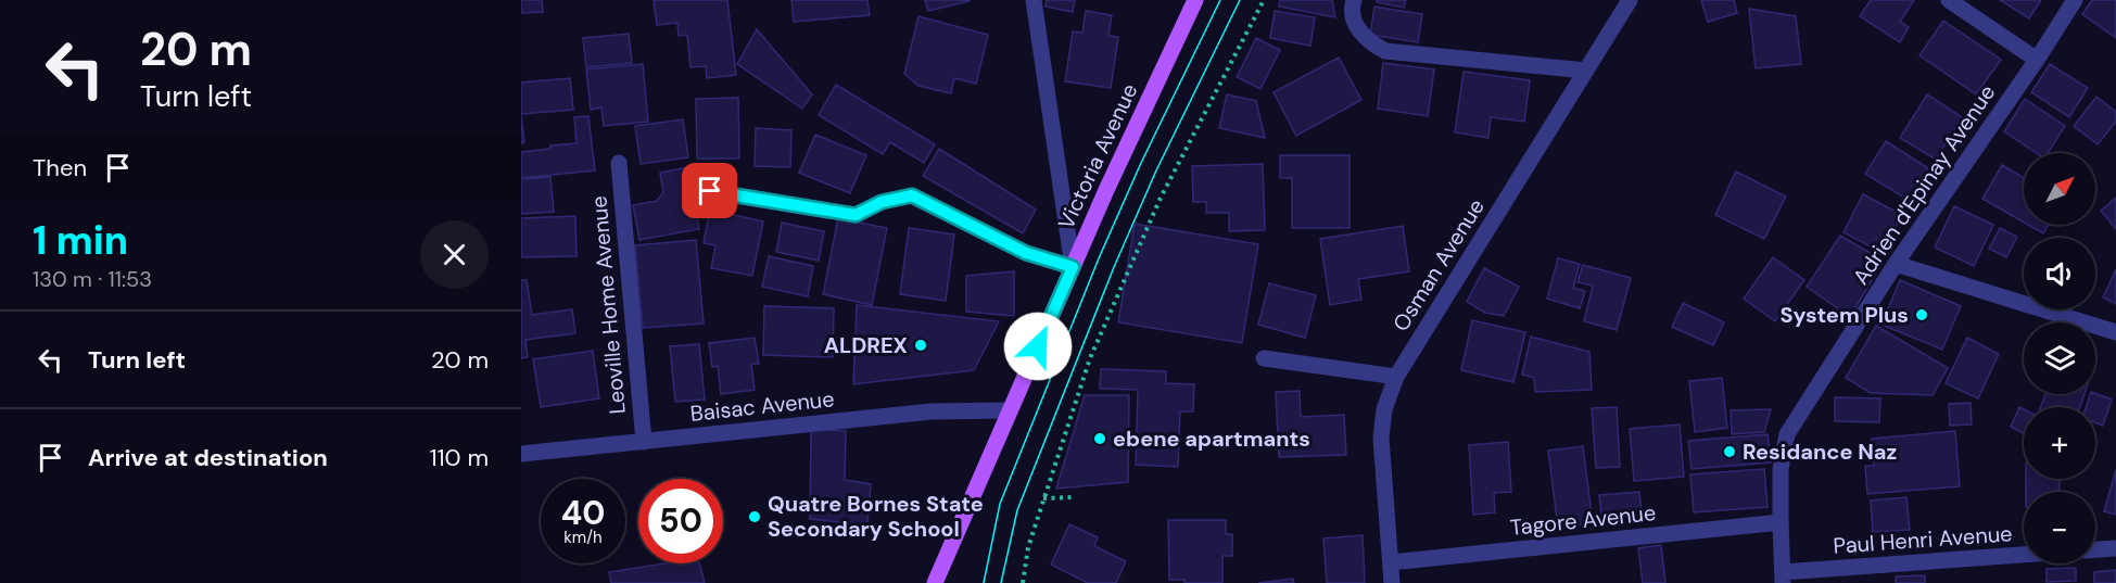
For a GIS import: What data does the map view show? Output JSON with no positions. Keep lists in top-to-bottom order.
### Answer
{
  "streets": {
    "main road": ["Victoria Avenue"],
    "street": [
      "Adrien d'Epinay Avenue",
      "Osman Avenue",
      "Leoville Home Avenue",
      "Baisac Avenue",
      "Tagore Avenue",
      "Paul Henri Avenue"
    ]
  },
  "crossings": [
    ["Victoria Avenue", "Baisac Avenue"],
    ["Adrien d'Epinay Avenue", "Tagore Avenue"],
    ["Adrien d'Epinay Avenue", "Paul Henri Avenue"],
    ["Osman Avenue", "Tagore Avenue"],
    ["Leoville Home Avenue", "Baisac Avenue"]
  ],
  "places": [
    "System Plus",
    "ALDREX",
    "ebene apartmants",
    "Residance Naz",
    "Quatre Bornes State Secondary School"
  ],
  "north": "top right",
  "page": {
    "turn": ["20 m", "Turn left"],
    "then": "Then",
    "map_buttons": ["+", "−"],
    "heading": ["1 min", "130 m · 11:53"],
    "list": [
      {
        "name": "Turn left",
        "value": "20 m"
      },
      {
        "name": "Arrive at destination",
        "value": "110 m"
      }
    ],
    "speed": "40 km/h",
    "limit": "50"
  }
}
